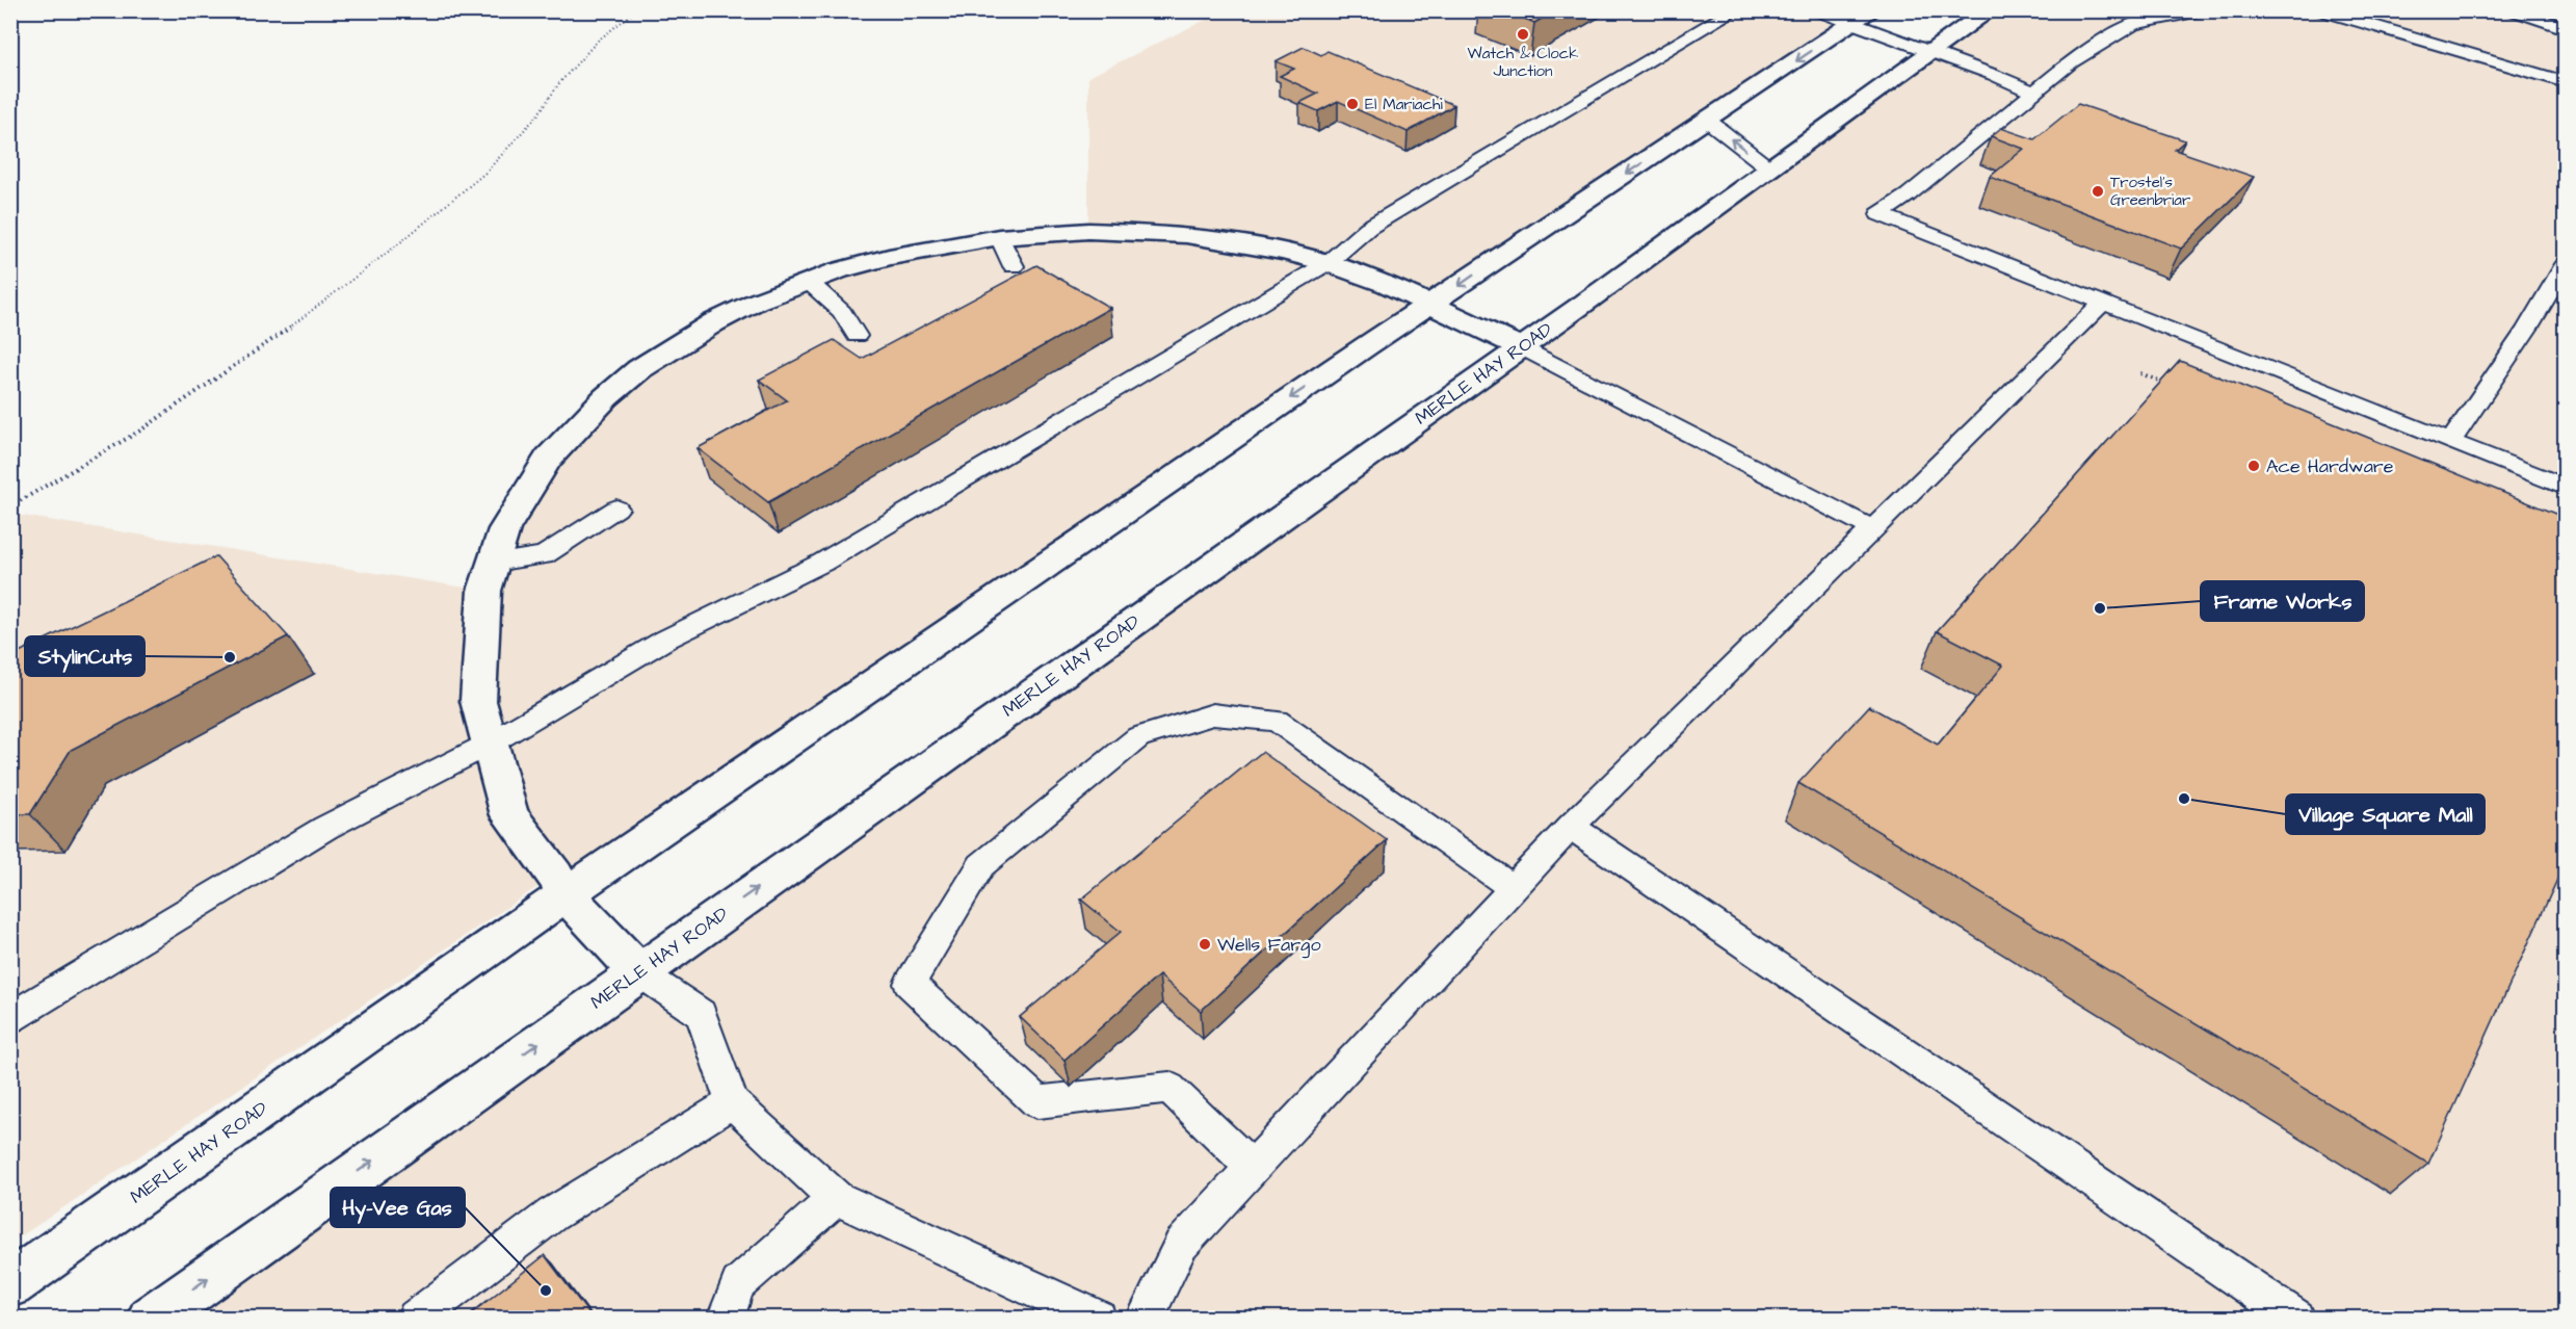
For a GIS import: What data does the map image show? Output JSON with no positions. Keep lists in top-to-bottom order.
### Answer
{
  "streets": {
    "main road": ["MERLE HAY ROAD"]
  },
  "places": [
    "Watch & Clock Junction",
    "El Mariachi",
    "Trostel's Greenbriar",
    "Ace Hardware",
    "Frame Works",
    "StylinCuts",
    "Village Square Mall",
    "Wells Fargo",
    "Hy-Vee Gas"
  ]
}
